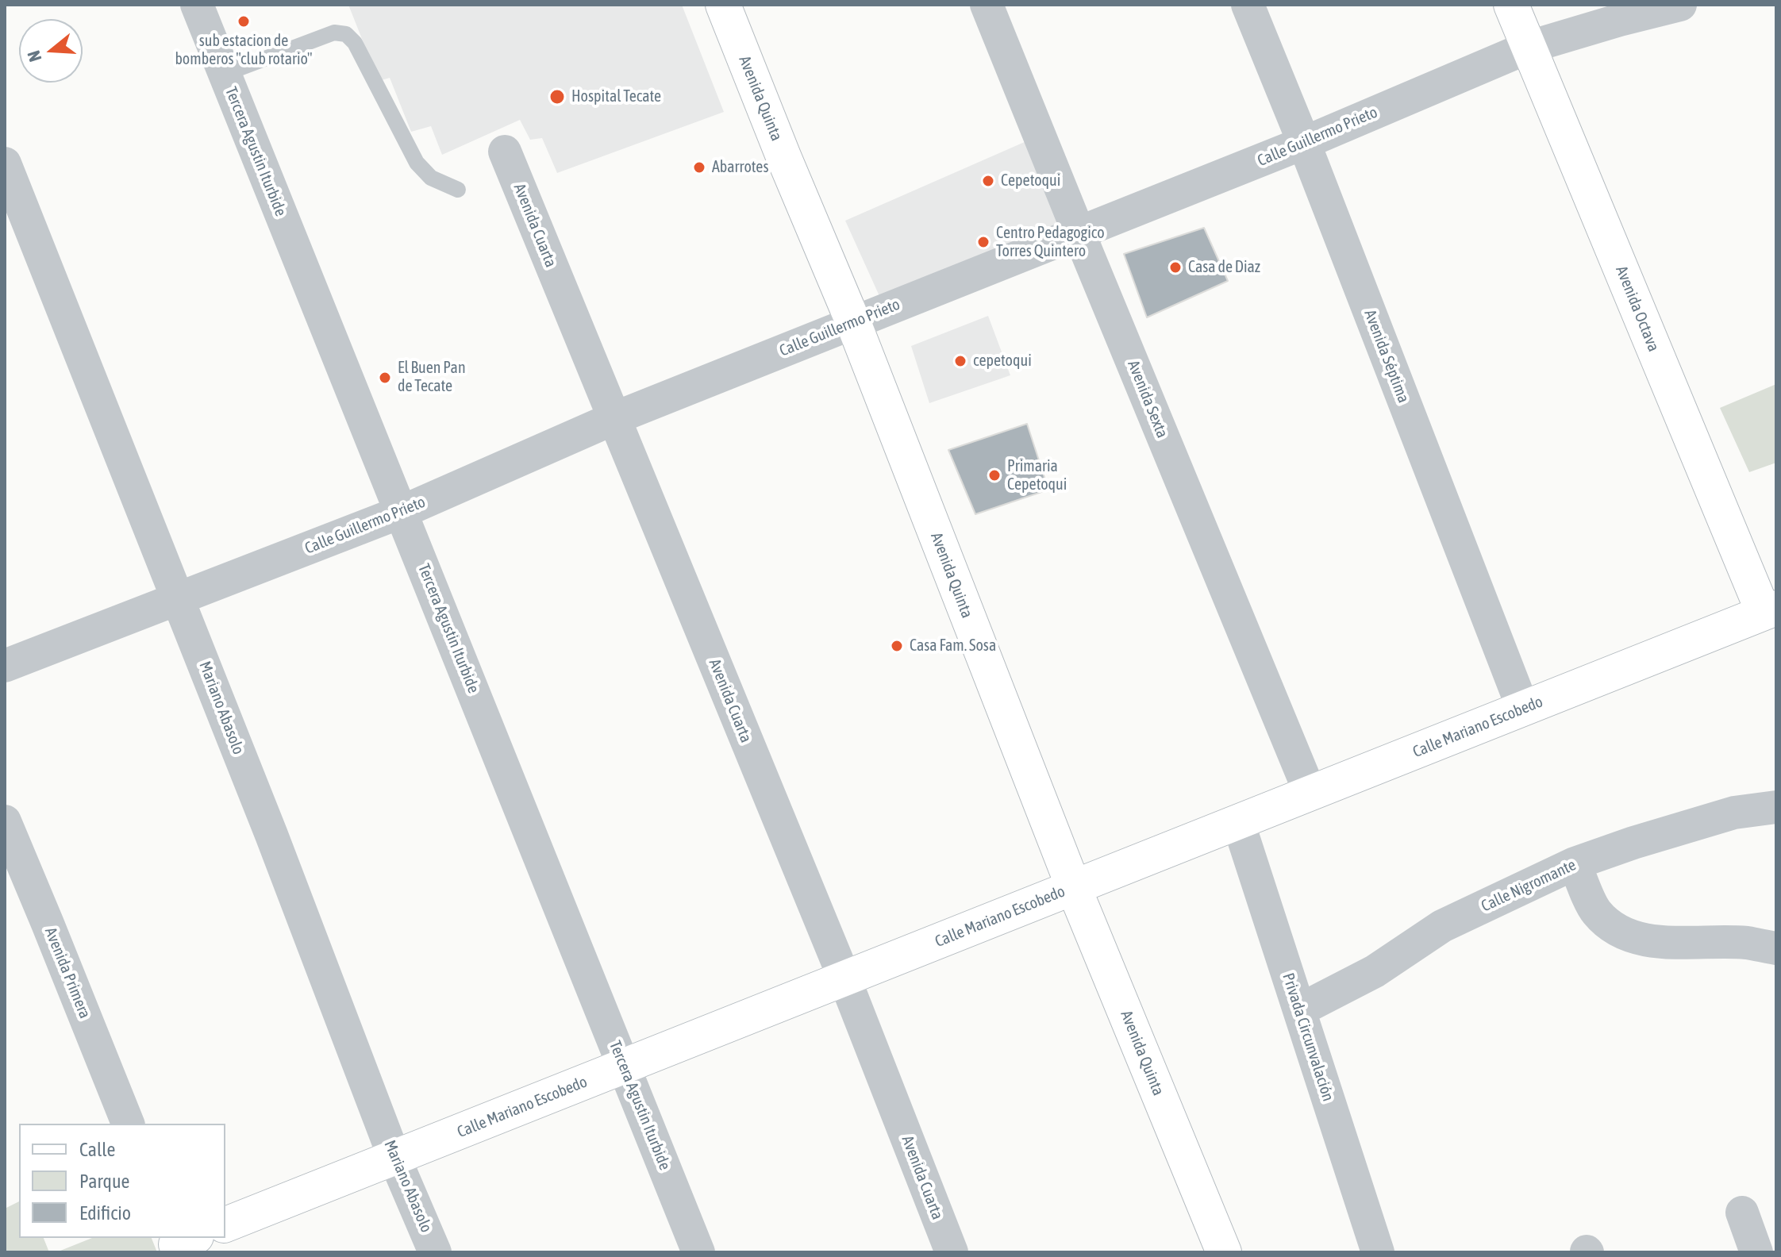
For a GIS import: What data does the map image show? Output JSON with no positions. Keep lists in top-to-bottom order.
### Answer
{
  "streets": {
    "street": [
      "Avenida Quinta",
      "Calle Guillermo Prieto",
      "Tercera Agustin Iturbide",
      "Avenida Cuarta",
      "Avenida Octava",
      "Avenida Séptima",
      "Avenida Sexta",
      "Mariano Abasolo",
      "Calle Mariano Escobedo",
      "Calle Nigromante",
      "Avenida Primera",
      "Privada Circunvalación"
    ]
  },
  "crossings": [
    ["Avenida Quinta", "Calle Guillermo Prieto"],
    ["Avenida Quinta", "Calle Mariano Escobedo"],
    ["Calle Guillermo Prieto", "Tercera Agustin Iturbide"],
    ["Calle Guillermo Prieto", "Avenida Cuarta"],
    ["Calle Guillermo Prieto", "Avenida Octava"],
    ["Calle Guillermo Prieto", "Avenida Séptima"],
    ["Calle Guillermo Prieto", "Avenida Sexta"],
    ["Calle Guillermo Prieto", "Mariano Abasolo"],
    ["Tercera Agustin Iturbide", "Calle Mariano Escobedo"],
    ["Avenida Cuarta", "Calle Mariano Escobedo"],
    ["Avenida Octava", "Calle Mariano Escobedo"],
    ["Avenida Séptima", "Calle Mariano Escobedo"],
    ["Avenida Sexta", "Calle Mariano Escobedo"],
    ["Mariano Abasolo", "Calle Mariano Escobedo"],
    ["Calle Mariano Escobedo", "Privada Circunvalación"],
    ["Calle Nigromante", "Privada Circunvalación"]
  ],
  "places": [
    "sub estacion de bomberos \"club rotario\"",
    "Hospital Tecate",
    "Abarrotes",
    "Cepetoqui",
    "Centro Pedagogico Torres Quintero",
    "Casa de Diaz",
    "cepetoqui",
    "El Buen Pan de Tecate",
    "Primaria Cepetoqui",
    "Casa Fam. Sosa"
  ],
  "legend": ["Calle", "Parque", "Edificio"],
  "north": "left"
}
